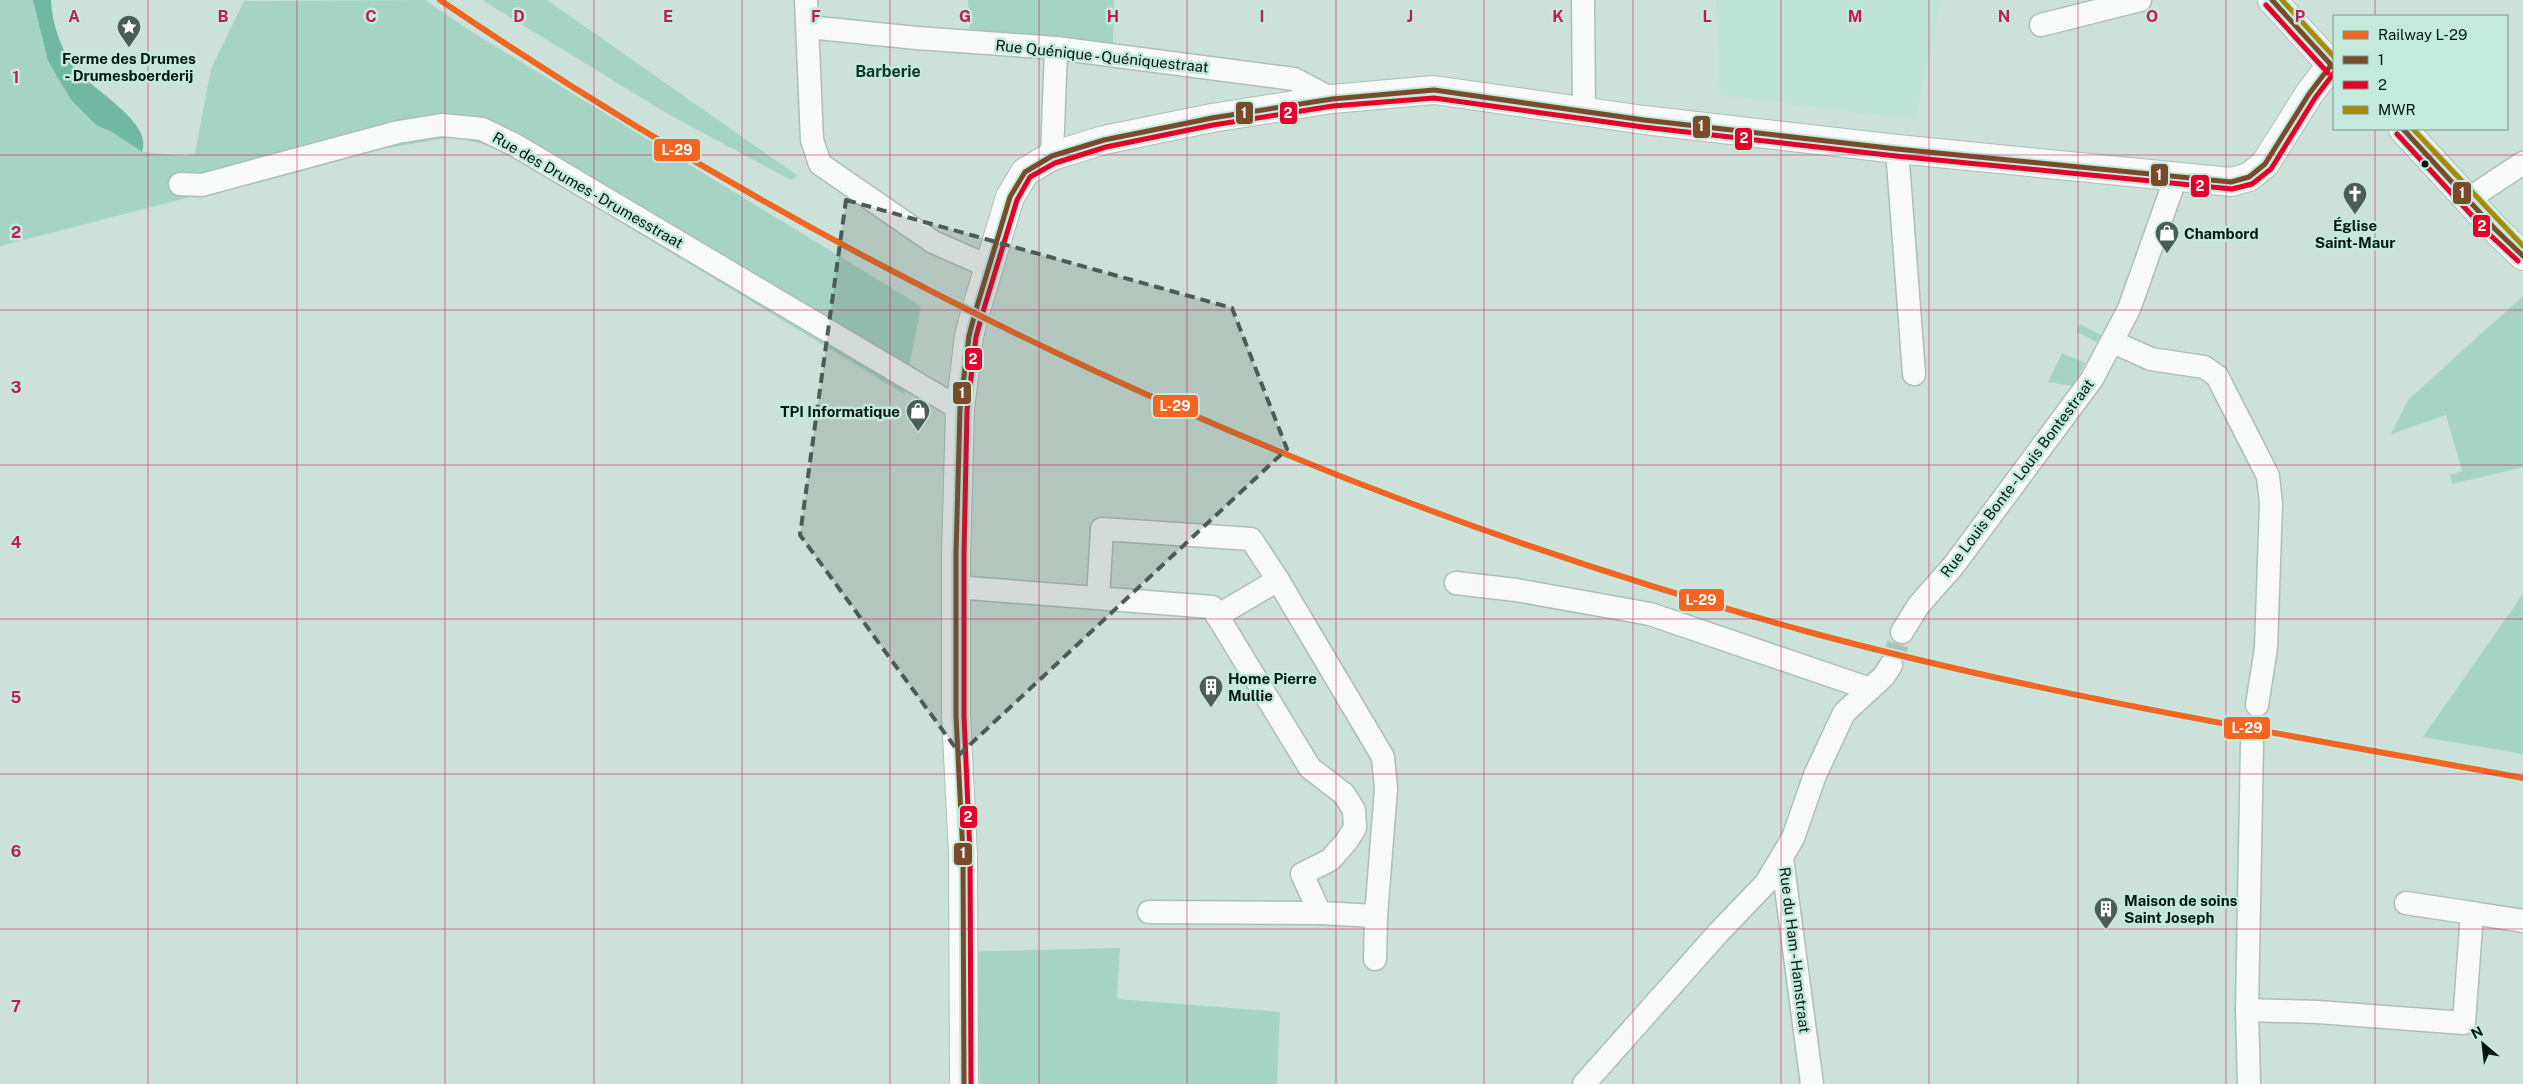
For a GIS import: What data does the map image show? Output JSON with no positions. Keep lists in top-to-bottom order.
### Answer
{
  "streets": {
    "street": [
      "Rue Quénique - Quéniquestraat",
      "Rue des Drumes - Drumesstraat",
      "Rue Louis Bonte - Louis Bontestraat",
      "Rue du Ham - Hamstraat"
    ]
  },
  "districts": ["Barberie"],
  "places": {
    "place": ["Ferme des Drumes - Drumesboerderij"],
    "church": ["Église Saint-Maur"],
    "shop": ["Chambord", "TPI Informatique"],
    "building": ["Home Pierre Mullie", "Maison de soins Saint Joseph"]
  },
  "lines": [
    "rail line L-29",
    "transit line 1",
    "transit line MWR",
    "transit line 2"
  ],
  "legend": [
    "Railway L-29",
    "1",
    "2",
    "MWR"
  ],
  "north": "top left",
  "grid": {
    "columns": [
      "A",
      "B",
      "C",
      "D",
      "E",
      "F",
      "G",
      "H",
      "I",
      "J",
      "K",
      "L",
      "M",
      "N",
      "O",
      "P"
    ],
    "rows": [
      "1",
      "2",
      "3",
      "4",
      "5",
      "6",
      "7"
    ]
  }
}
